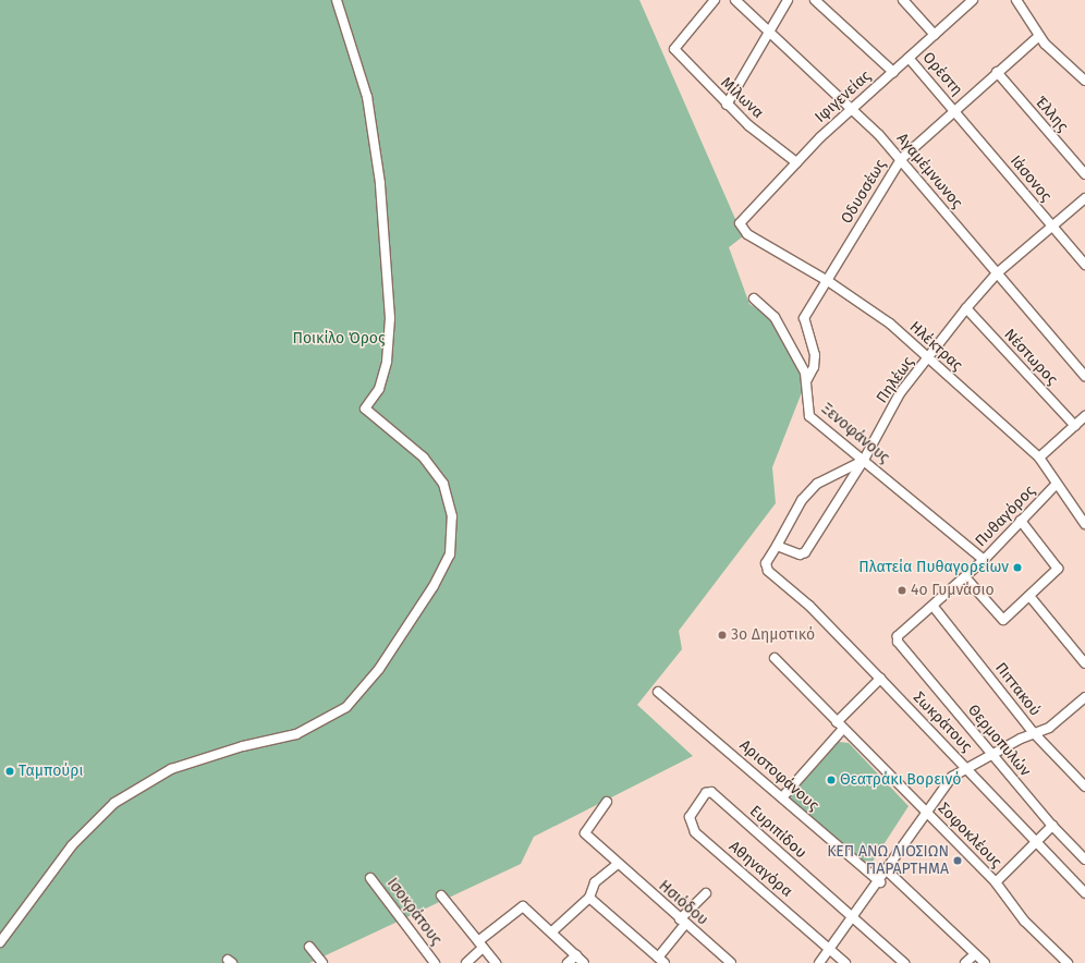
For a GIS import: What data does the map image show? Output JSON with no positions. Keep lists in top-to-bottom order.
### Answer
{
  "streets": {
    "street": [
      "Ορέστη",
      "Ιφιγενείας",
      "Μίλωνα",
      "Έλλης",
      "Αγαμέμνωνος",
      "Ιάσονος",
      "Οδυσσέως",
      "Ηλέκτρας",
      "Νέστωρος",
      "Πηλέως",
      "Ξενοφάνους",
      "Πυθαγόρος",
      "Πιττακού",
      "Σωκράτους",
      "Θερμοπυλών",
      "Αριστοφάνους",
      "Ευριπίδου",
      "Σοφοκλέους",
      "Αθηναγόρα",
      "Ησιόδου",
      "Ισοκράτους"
    ]
  },
  "crossings": [
    ["Ορέστη", "Ιφιγενείας"],
    ["Ορέστη", "Ιάσονος"],
    ["Ορέστη", "Οδυσσέως"],
    ["Ιφιγενείας", "Μίλωνα"],
    ["Ιφιγενείας", "Αγαμέμνωνος"],
    ["Ιφιγενείας", "Ηλέκτρας"],
    ["Έλλης", "Οδυσσέως"],
    ["Αγαμέμνωνος", "Οδυσσέως"],
    ["Αγαμέμνωνος", "Πηλέως"],
    ["Ιάσονος", "Οδυσσέως"],
    ["Ιάσονος", "Πηλέως"],
    ["Οδυσσέως", "Ηλέκτρας"],
    ["Οδυσσέως", "Ξενοφάνους"],
    ["Ηλέκτρας", "Πηλέως"],
    ["Ηλέκτρας", "Πυθαγόρος"],
    ["Νέστωρος", "Πηλέως"],
    ["Πηλέως", "Ξενοφάνους"],
    ["Πηλέως", "Σωκράτους"],
    ["Ξενοφάνους", "Πυθαγόρος"],
    ["Πυθαγόρος", "Πιττακού"],
    ["Πυθαγόρος", "Θερμοπυλών"],
    ["Ευριπίδου", "Αθηναγόρα"]
  ],
  "parks": ["Ποικίλο Όρος"],
  "places": [
    "Πλατεία Πυθαγορείων",
    "4ο Γυμνάσιο",
    "3ο Δημοτικό",
    "Ταμπούρι",
    "Θεατράκι Βορεινό",
    "ΚΕΠ ΑΝΩ ΛΙΟΣΙΩΝ ΠΑΡΑΡΤΗΜΑ"
  ]
}
